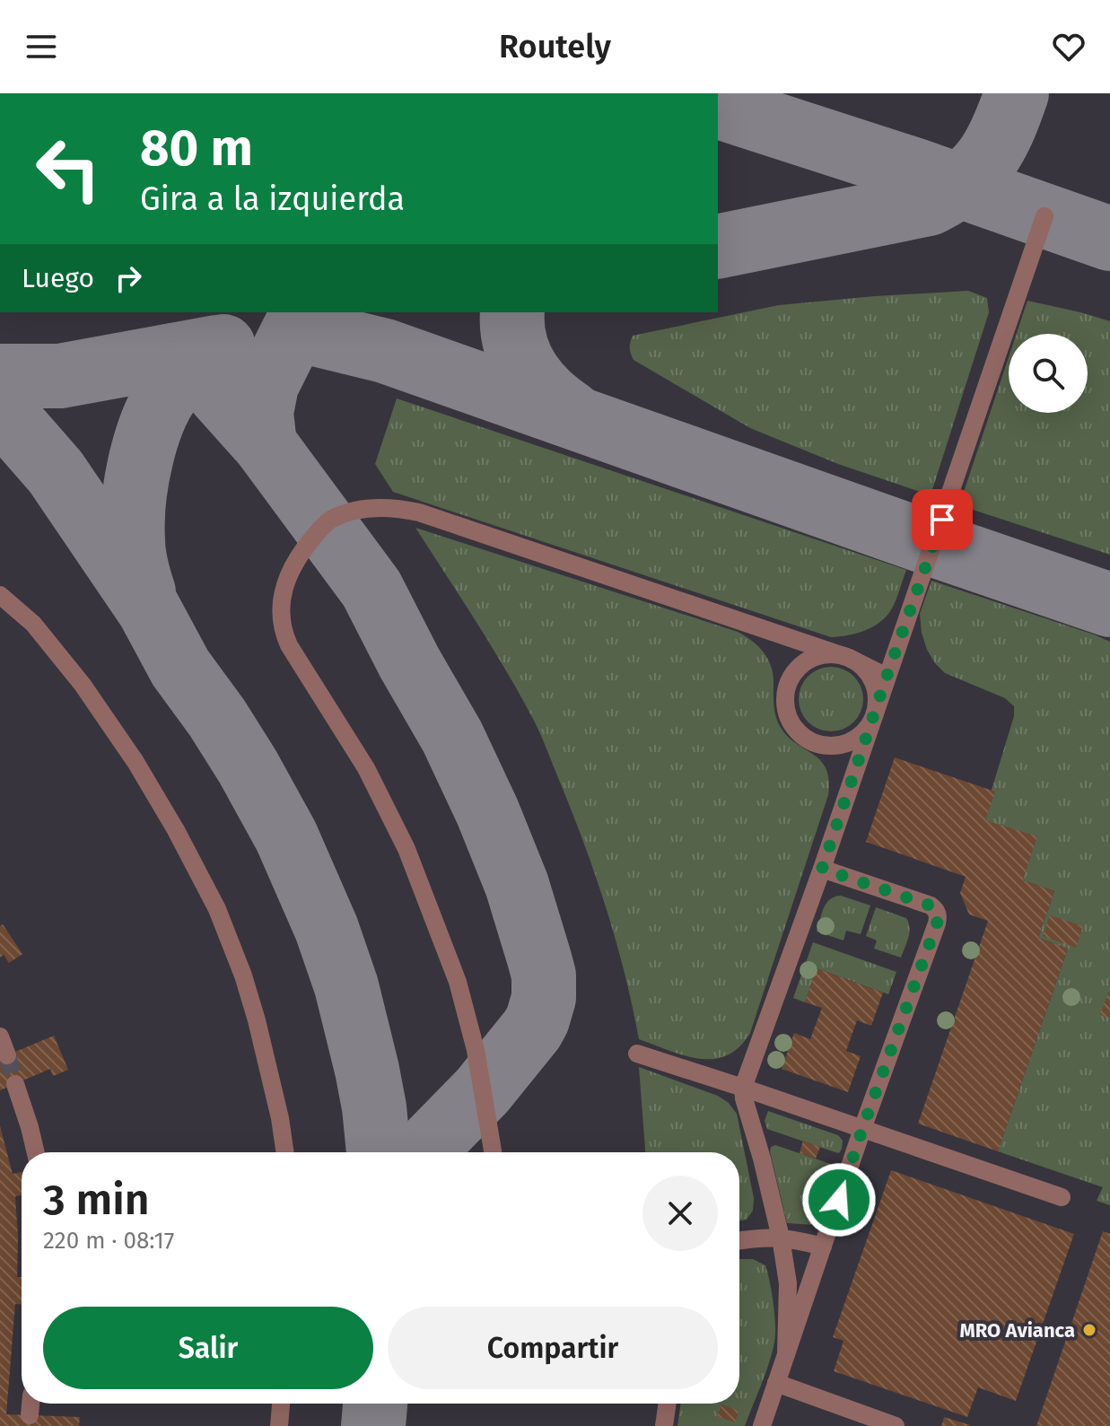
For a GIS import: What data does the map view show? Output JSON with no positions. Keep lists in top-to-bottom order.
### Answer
{
  "places": ["MRO Avianca"],
  "page": {
    "header": "Routely",
    "turn": ["80 m", "Gira a la izquierda"],
    "then": "Luego",
    "heading": ["3 min", "220 m · 08:17"],
    "buttons": ["Salir", "Compartir"]
  }
}
